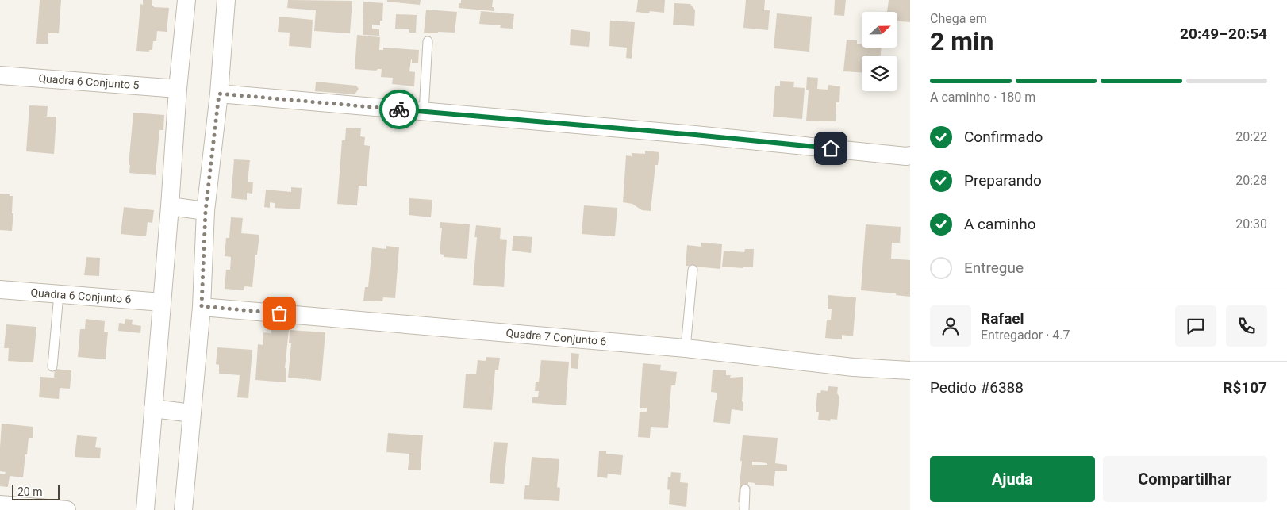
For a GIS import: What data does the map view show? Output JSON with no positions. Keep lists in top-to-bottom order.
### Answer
{
  "streets": {
    "street": ["Quadra 6 Conjunto 5", "Quadra 6 Conjunto 6", "Quadra 7 Conjunto 6"]
  },
  "scale_bar": "20 m",
  "north": "right",
  "page": {
    "heading": ["2 min", "Chega em", "20:49–20:54"],
    "panel": [
      "Rafael",
      "Entregador · 4.7",
      "Pedido #6388",
      "R$107"
    ],
    "bar": "A caminho · 180 m",
    "list": [
      ["Confirmado", "20:22"],
      ["Preparando", "20:28"],
      ["A caminho", "20:30"],
      "Entregue"
    ],
    "buttons": ["Ajuda", "Compartilhar"],
    "scale": "20 m"
  }
}
